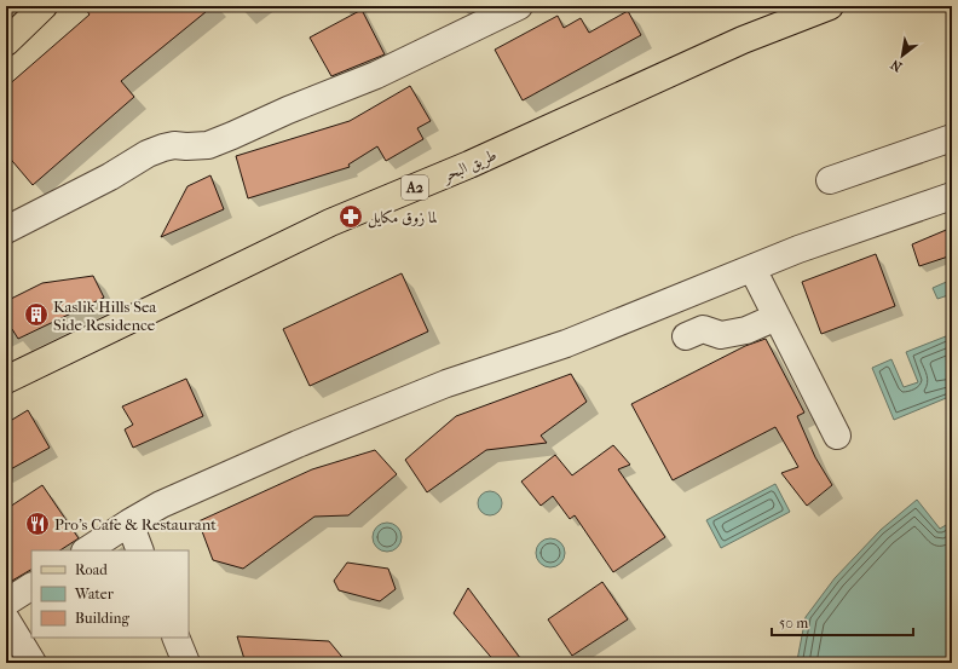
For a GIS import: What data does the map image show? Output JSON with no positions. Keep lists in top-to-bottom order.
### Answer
{
  "streets": {
    "main road": ["طريق البحر", "A2"]
  },
  "places": {
    "pharmacy": ["لما زوق مكايل"],
    "building": ["Kaslik Hills Sea Side Residence"],
    "restaurant": ["Pro's Cafe & Restaurant"]
  },
  "legend": ["Road", "Water", "Building"],
  "scale_bar": "50 m",
  "north": "bottom left"
}
